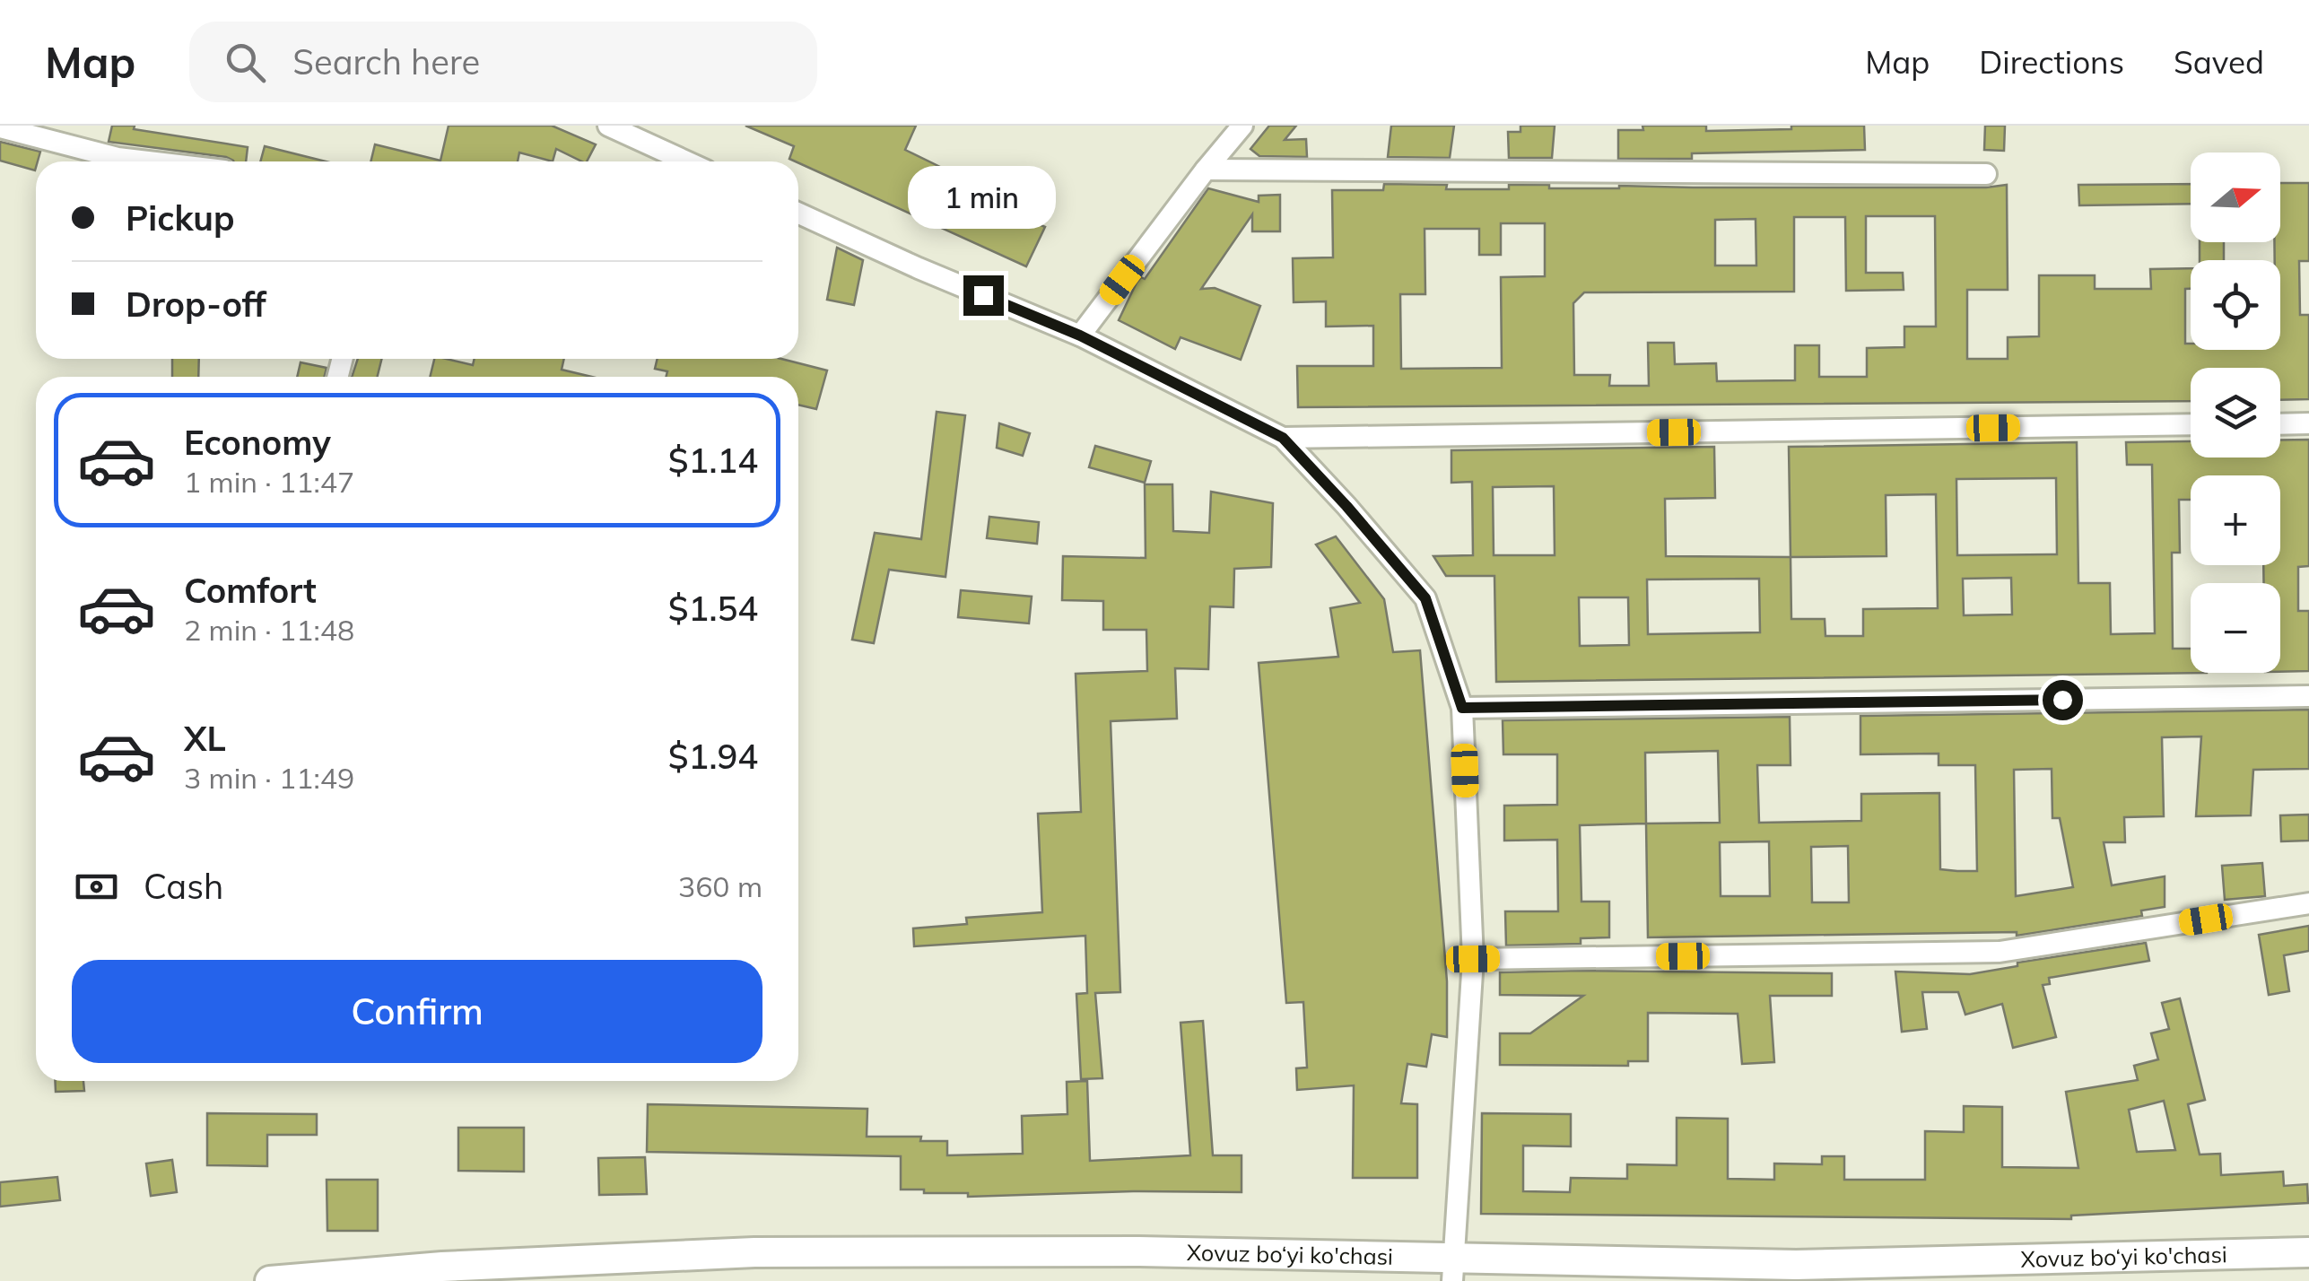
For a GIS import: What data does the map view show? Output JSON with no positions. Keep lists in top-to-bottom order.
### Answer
{
  "streets": {
    "main road": ["Xovuz bo‘yi ko'chasi"]
  },
  "north": "right",
  "page": {
    "header": "Map",
    "search": "Search here",
    "nav": ["Map", "Directions", "Saved"],
    "map_buttons": ["+", "−"],
    "banner": ["Pickup", "Drop-off"],
    "bubble": "1 min",
    "list": [
      {
        "name": "Economy",
        "note": "1 min · 11:47",
        "value": "$1.14"
      },
      {
        "name": "Comfort",
        "note": "2 min · 11:48",
        "value": "$1.54"
      },
      {
        "name": "XL",
        "note": "3 min · 11:49",
        "value": "$1.94"
      }
    ],
    "pay": ["Cash", "360 m"],
    "buttons": "Confirm"
  }
}
